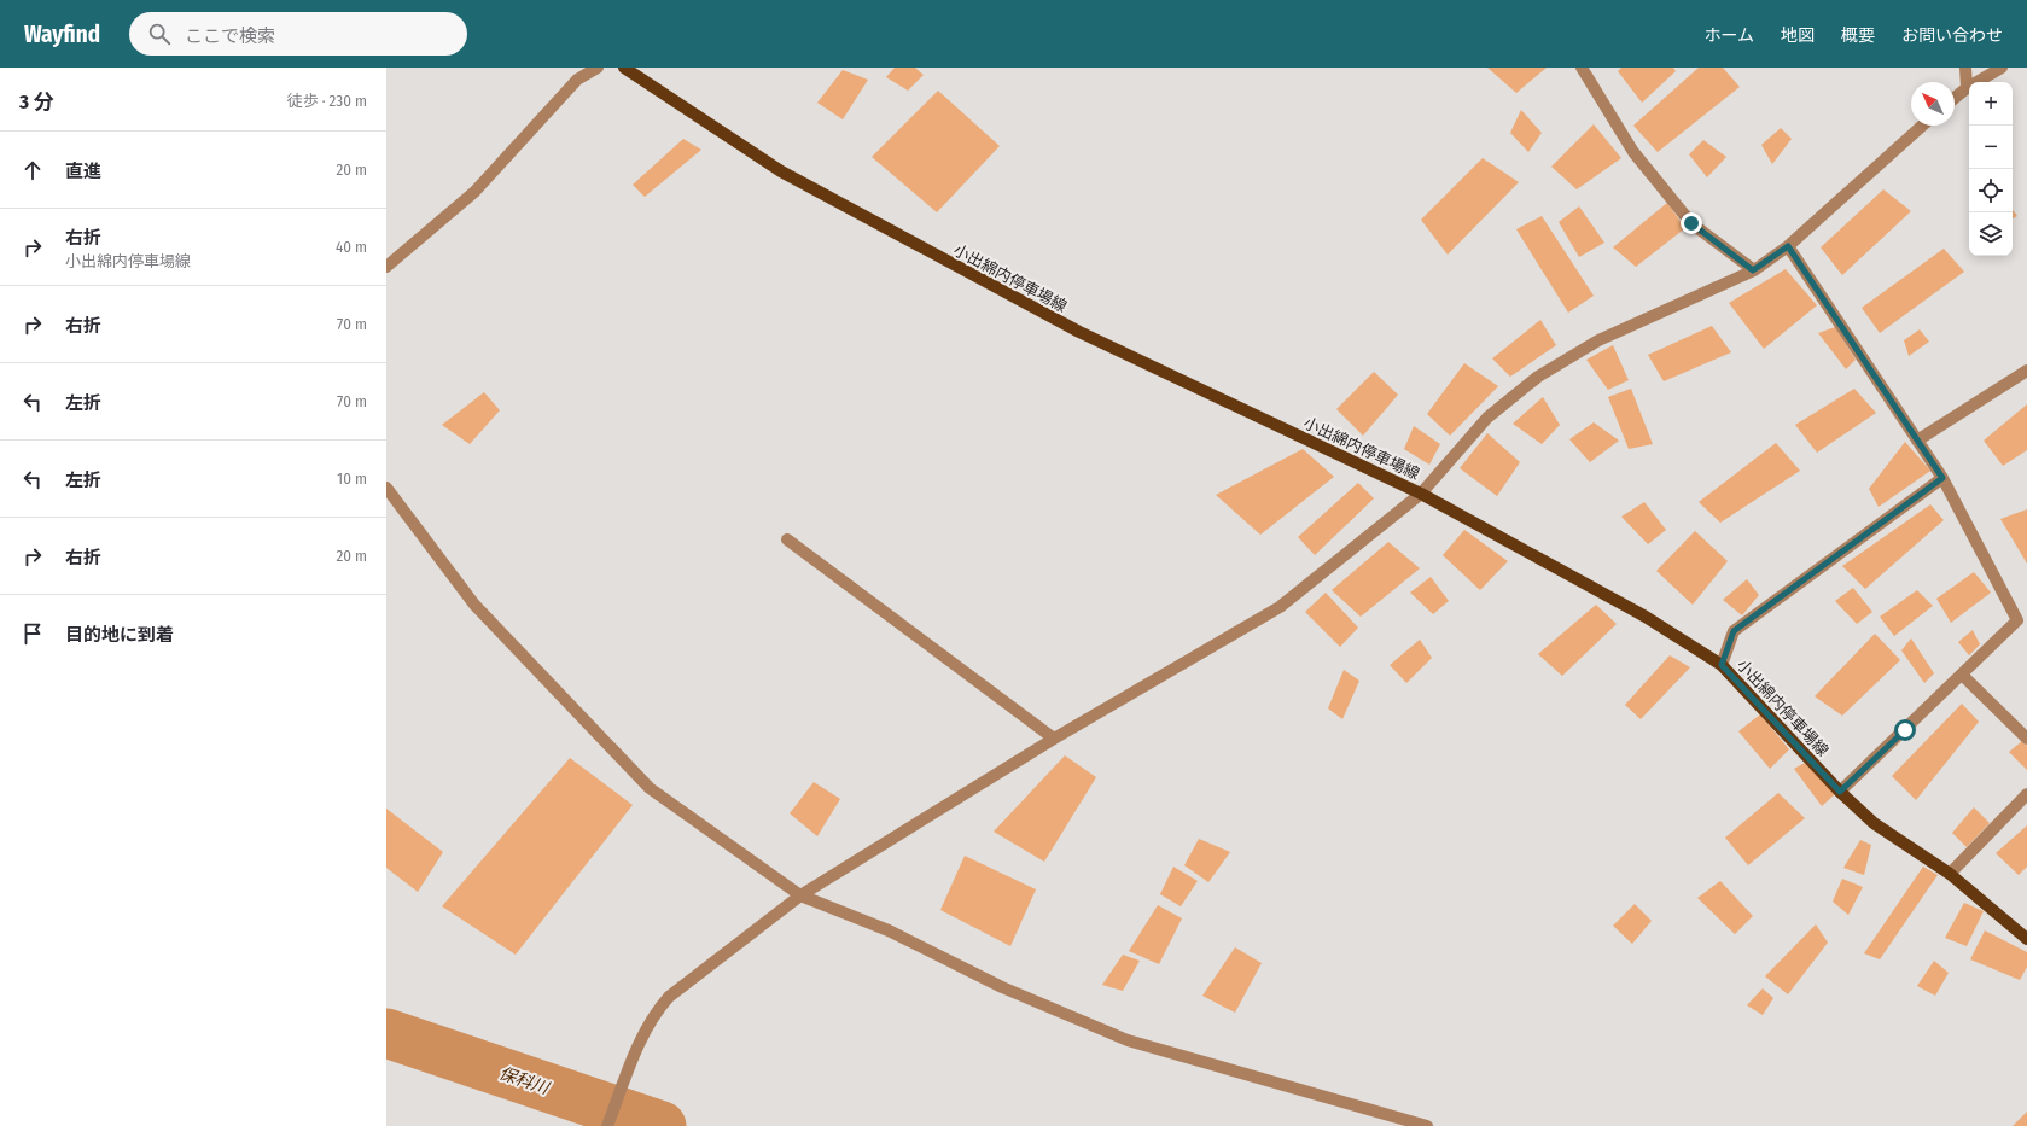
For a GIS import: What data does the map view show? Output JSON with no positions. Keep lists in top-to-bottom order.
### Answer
{
  "streets": {
    "main road": ["小出綿内停車場線"]
  },
  "water": ["保科川"],
  "north": "top left",
  "page": {
    "header": "Wayfind",
    "search": "ここで検索",
    "nav": [
      "ホーム",
      "地図",
      "概要",
      "お問い合わせ"
    ],
    "heading": ["3 分", "徒歩 · 230 m"],
    "map_buttons": ["+", "−"],
    "list": [
      ["直進", "20 m"],
      ["右折", "小出綿内停車場線", "40 m"],
      ["右折", "70 m"],
      ["左折", "70 m"],
      ["左折", "10 m"],
      ["右折", "20 m"],
      "目的地に到着"
    ]
  }
}
